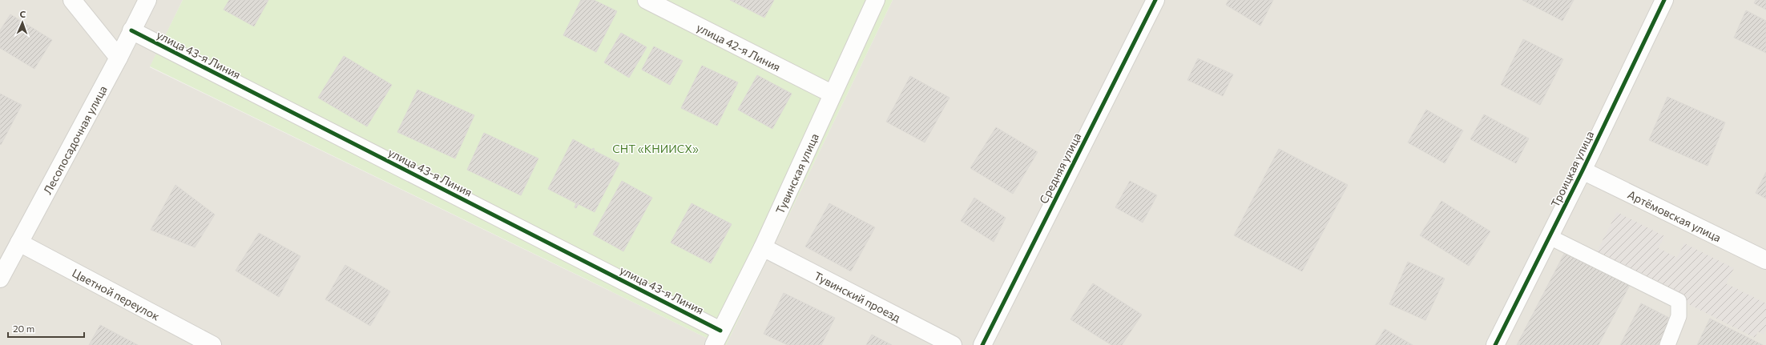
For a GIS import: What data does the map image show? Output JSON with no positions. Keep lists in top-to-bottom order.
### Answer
{
  "streets": {
    "street": [
      "улица 42-я Линия",
      "улица 43-я Линия",
      "Лесопосадочная улица",
      "Средняя улица",
      "Троицкая улица",
      "Тувинская улица",
      "Артёмовская улица",
      "Цветной переулок",
      "Тувинский проезд"
    ]
  },
  "crossings": [
    ["улица 42-я Линия", "Тувинская улица"],
    ["улица 43-я Линия", "Лесопосадочная улица"],
    ["улица 43-я Линия", "Тувинская улица"],
    ["Лесопосадочная улица", "Цветной переулок"],
    ["Троицкая улица", "Артёмовская улица"],
    ["Тувинская улица", "Тувинский проезд"]
  ],
  "parks": ["СНТ «КНИИСХ»"],
  "scale_bar": "20 m",
  "north": "top"
}
